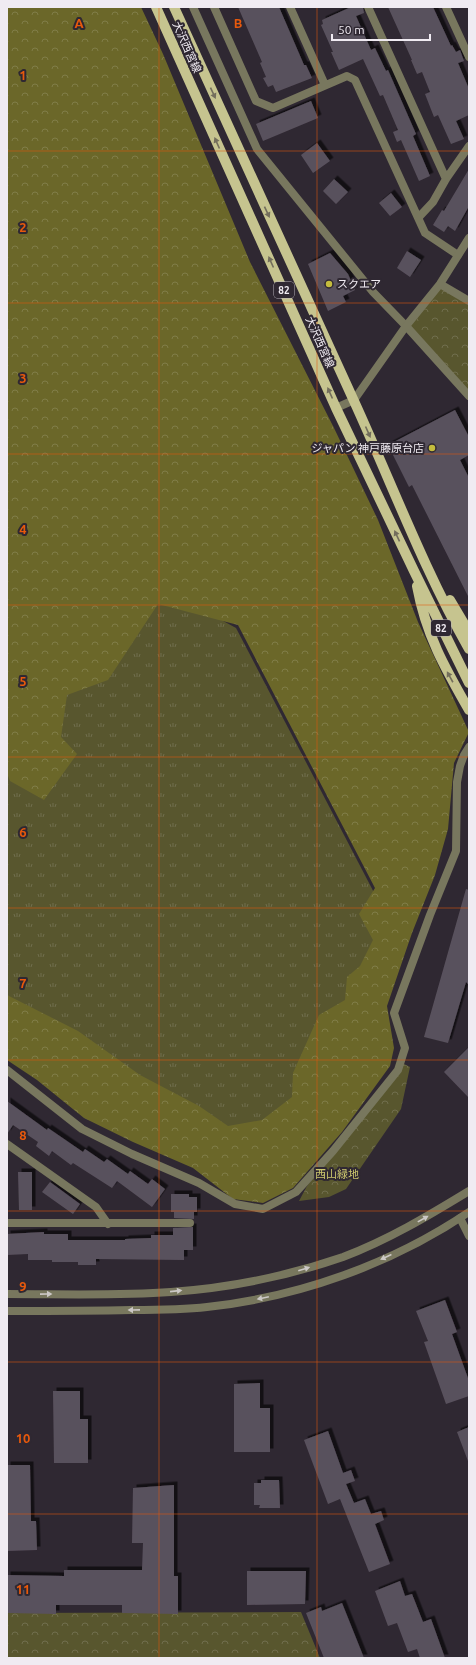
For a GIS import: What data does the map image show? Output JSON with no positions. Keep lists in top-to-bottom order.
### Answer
{
  "streets": {
    "main road": ["大沢西宮線", "82"]
  },
  "parks": ["西山緑地"],
  "places": ["スクエア", "ジャパン 神戸藤原台店"],
  "scale_bar": "50 m",
  "grid": {
    "columns": ["A", "B"],
    "rows": [
      "1",
      "2",
      "3",
      "4",
      "5",
      "6",
      "7",
      "8",
      "9",
      "10",
      "11"
    ]
  }
}
